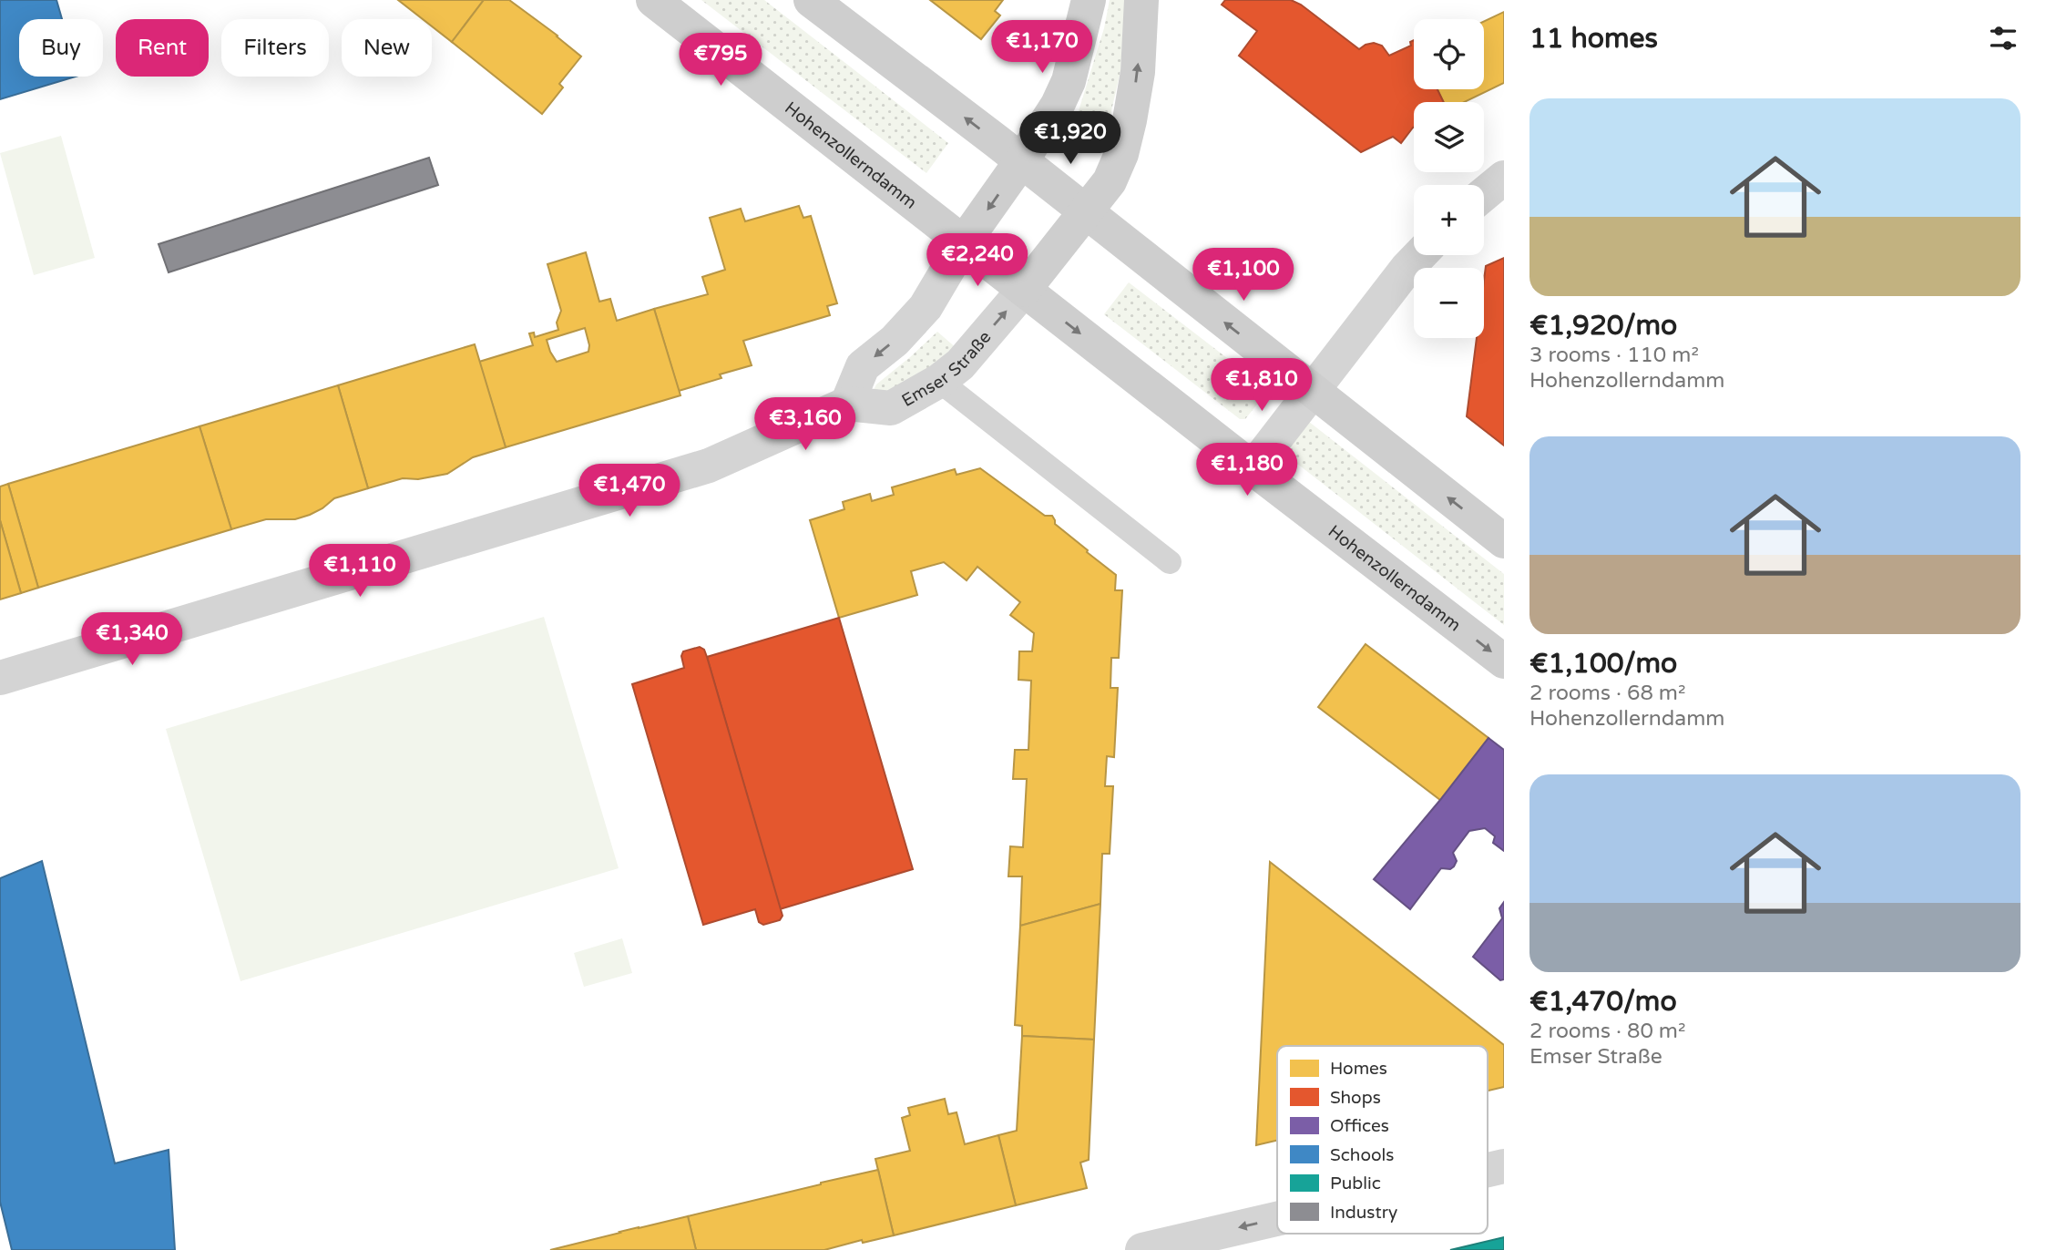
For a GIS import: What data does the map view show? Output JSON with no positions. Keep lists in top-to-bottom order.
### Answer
{
  "streets": {
    "main road": ["Hohenzollerndamm"],
    "street": ["Emser Straße"]
  },
  "crossings": [
    ["Hohenzollerndamm", "Emser Straße"]
  ],
  "legend": [
    "Homes",
    "Shops",
    "Offices",
    "Schools",
    "Public",
    "Industry"
  ],
  "page": {
    "heading": "11 homes",
    "map_buttons": ["+", "−"],
    "chip": [
      "Buy",
      "Rent",
      "Filters",
      "New"
    ],
    "price": [
      "€1,170",
      "€795",
      "€1,920",
      "€2,240",
      "€1,100",
      "€1,810",
      "€3,160",
      "€1,180",
      "€1,470",
      "€1,110",
      "€1,340"
    ],
    "list": [
      {
        "name": "€1,920/mo",
        "note": "3 rooms · 110 m² · Hohenzollerndamm"
      },
      {
        "name": "€1,100/mo",
        "note": "2 rooms · 68 m² · Hohenzollerndamm"
      },
      {
        "name": "€1,470/mo",
        "note": "2 rooms · 80 m² · Emser Straße"
      }
    ]
  }
}
